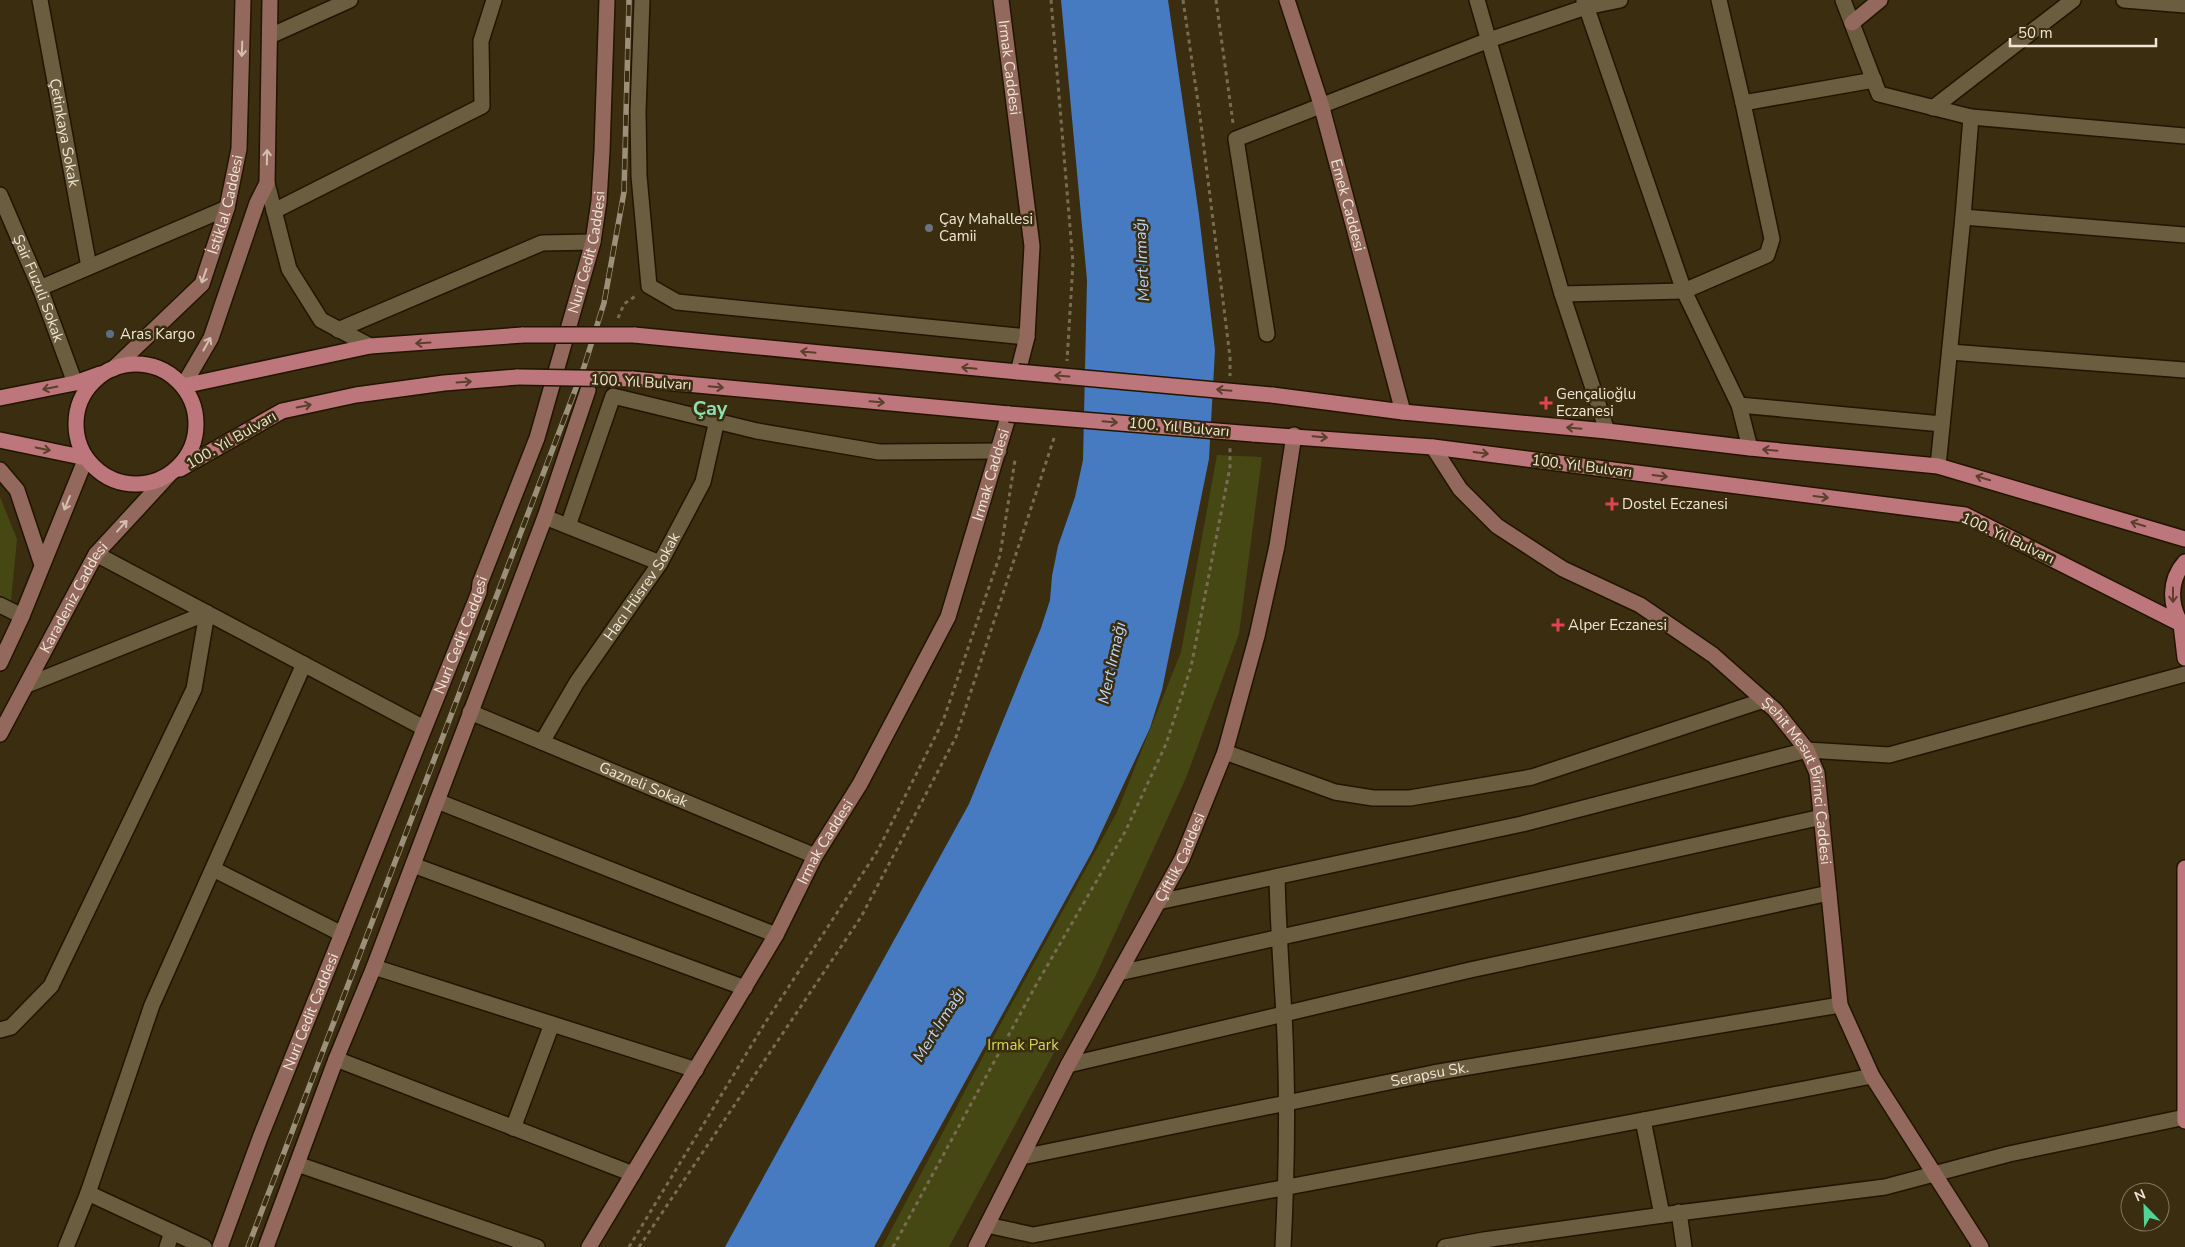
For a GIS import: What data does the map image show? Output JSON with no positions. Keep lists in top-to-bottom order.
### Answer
{
  "streets": {
    "main road": [
      "Irmak Caddesi",
      "İstiklal Caddesi",
      "Emek Caddesi",
      "Nuri Cedit Caddesi",
      "100. Yıl Bulvarı",
      "Karadeniz Caddesi",
      "Şehit Mesut Birinci Caddesi",
      "Çiftlik Caddesi"
    ],
    "street": [
      "Çetinkaya Sokak",
      "Şair Fuzuli Sokak",
      "Hacı Hüsrev Sokak",
      "Gazneli Sokak",
      "Serapsu Sk."
    ]
  },
  "crossings": [
    ["Irmak Caddesi", "100. Yıl Bulvarı"],
    ["Irmak Caddesi", "Gazneli Sokak"],
    ["İstiklal Caddesi", "100. Yıl Bulvarı"],
    ["İstiklal Caddesi", "Karadeniz Caddesi"],
    ["100. Yıl Bulvarı", "Karadeniz Caddesi"],
    ["100. Yıl Bulvarı", "Şehit Mesut Birinci Caddesi"],
    ["100. Yıl Bulvarı", "Çiftlik Caddesi"],
    ["Hacı Hüsrev Sokak", "Gazneli Sokak"],
    ["Şehit Mesut Birinci Caddesi", "Serapsu Sk."],
    ["Çiftlik Caddesi", "Serapsu Sk."]
  ],
  "districts": ["Çay"],
  "water": ["Mert Irmağı"],
  "parks": ["Irmak Park"],
  "places": {
    "other": ["Çay Mahallesi Camii", "Aras Kargo"],
    "health": ["Gençalioğlu Eczanesi", "Dostel Eczanesi", "Alper Eczanesi"]
  },
  "scale_bar": "50 m",
  "north": "top left"
}
